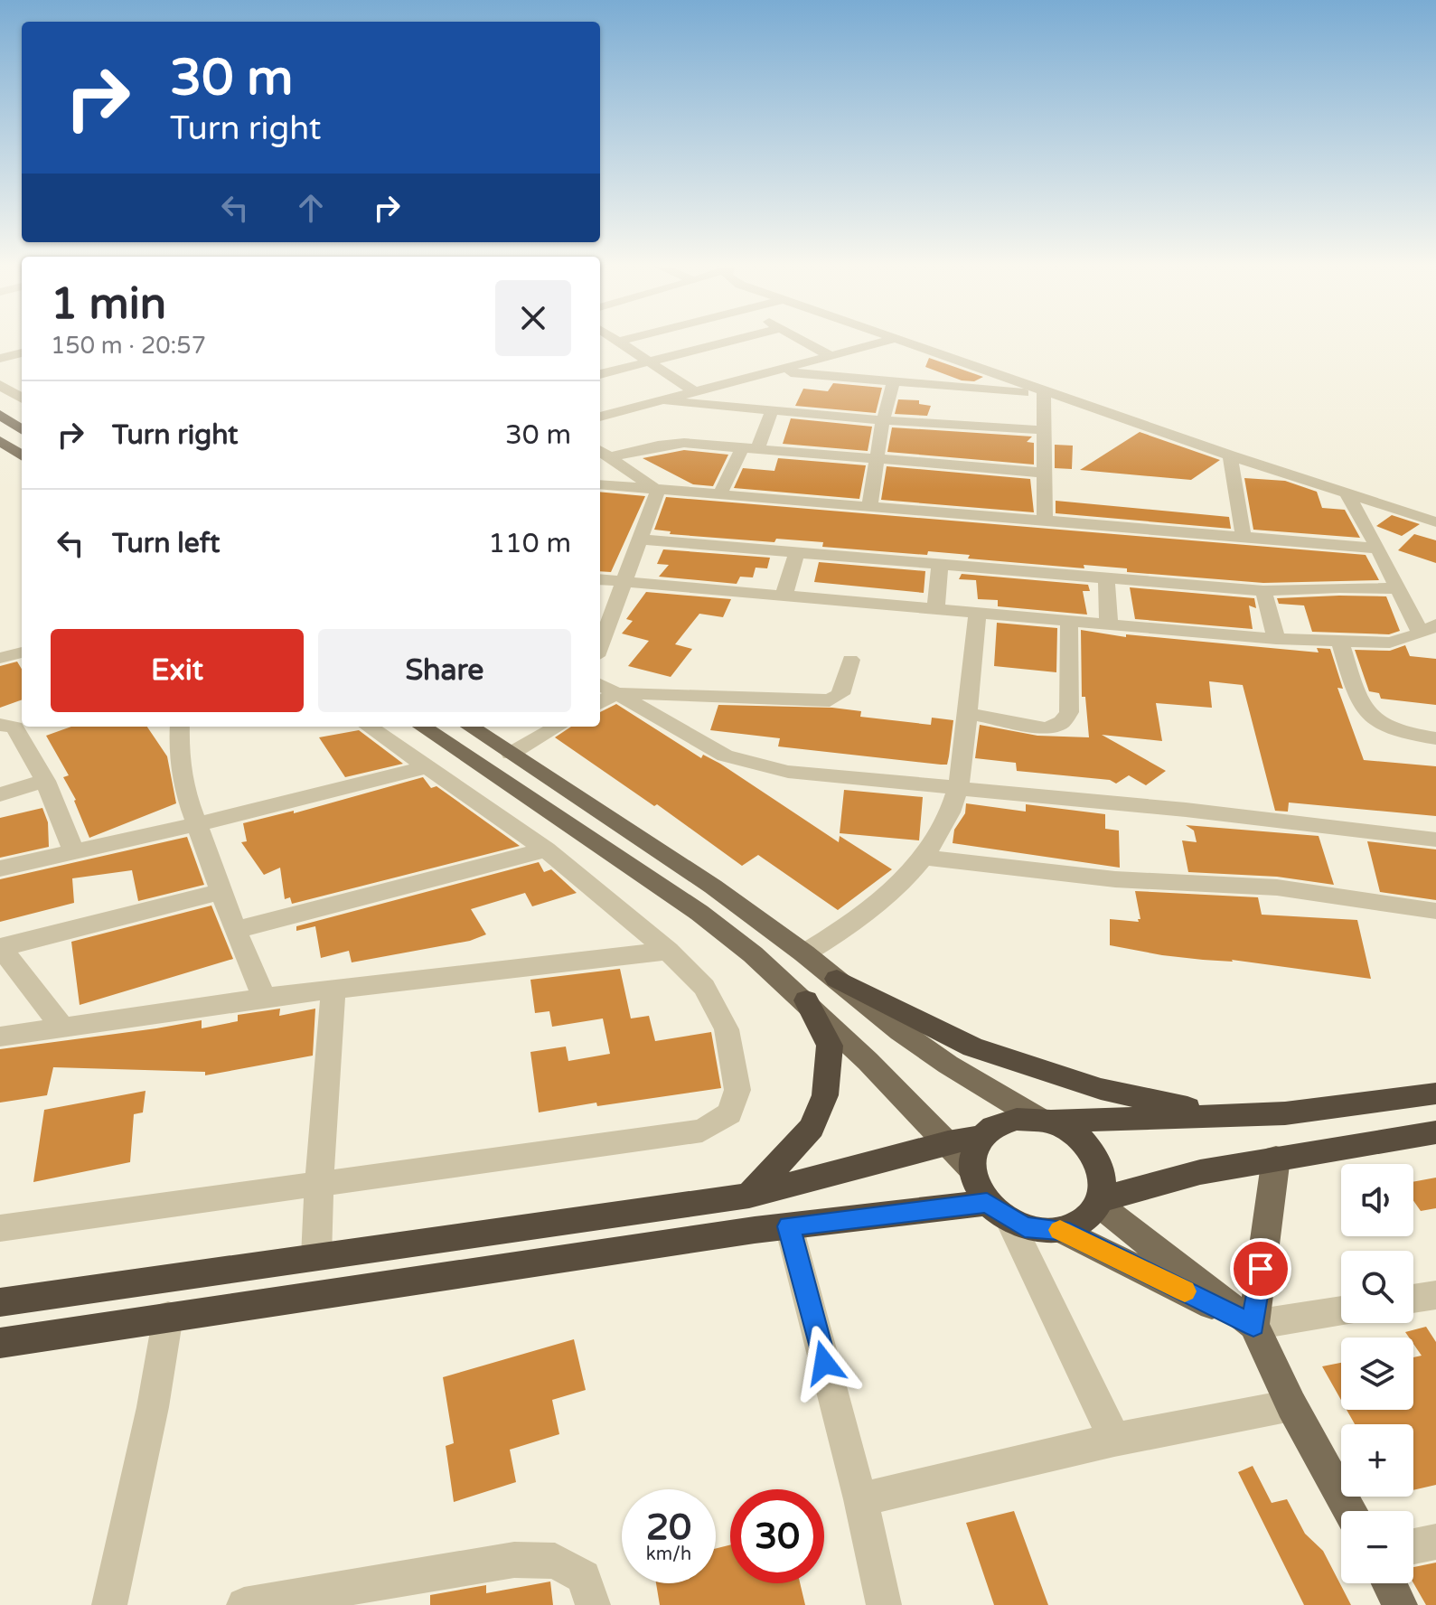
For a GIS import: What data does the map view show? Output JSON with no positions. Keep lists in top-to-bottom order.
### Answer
{
  "page": {
    "turn": ["30 m", "Turn right"],
    "heading": ["1 min", "150 m · 20:57"],
    "list": [
      {
        "name": "Turn right",
        "value": "30 m"
      },
      {
        "name": "Turn left",
        "value": "110 m"
      }
    ],
    "buttons": ["Exit", "Share"],
    "map_buttons": ["+", "−"],
    "speed": "20 km/h",
    "limit": "30"
  }
}
